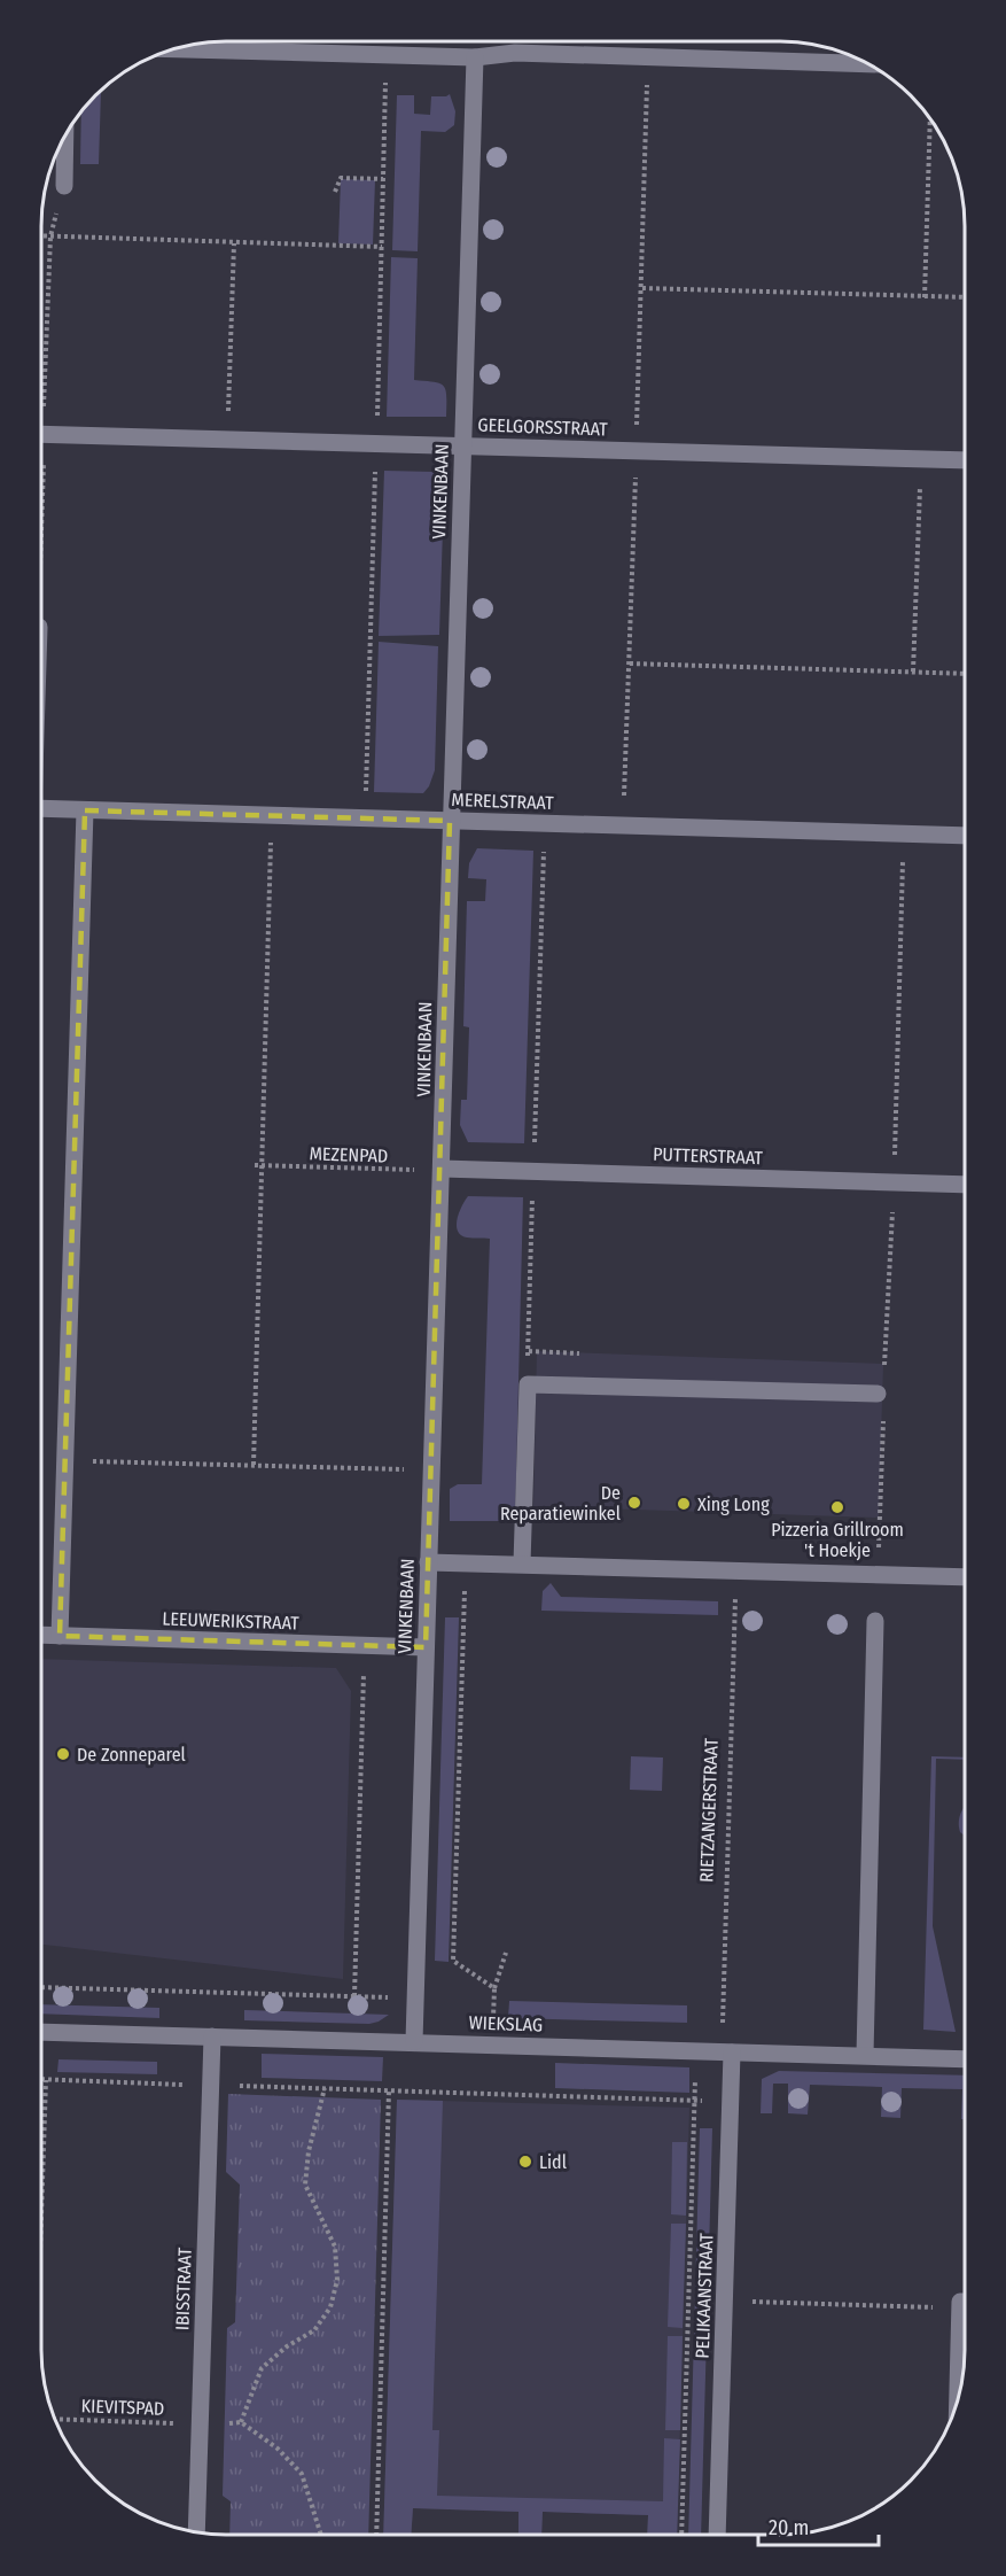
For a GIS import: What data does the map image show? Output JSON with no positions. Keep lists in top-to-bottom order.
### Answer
{
  "streets": {
    "street": [
      "GEELGORSSTRAAT",
      "VINKENBAAN",
      "MERELSTRAAT",
      "PUTTERSTRAAT",
      "LEEUWERIKSTRAAT",
      "WIEKSLAG",
      "IBISSTRAAT",
      "PELIKAANSTRAAT"
    ],
    "path": ["MEZENPAD", "RIETZANGERSTRAAT", "KIEVITSPAD"]
  },
  "crossings": [
    ["GEELGORSSTRAAT", "VINKENBAAN"],
    ["VINKENBAAN", "MERELSTRAAT"],
    ["VINKENBAAN", "MEZENPAD"],
    ["VINKENBAAN", "PUTTERSTRAAT"],
    ["VINKENBAAN", "LEEUWERIKSTRAAT"],
    ["VINKENBAAN", "WIEKSLAG"],
    ["MEZENPAD", "PUTTERSTRAAT"],
    ["RIETZANGERSTRAAT", "WIEKSLAG"],
    ["RIETZANGERSTRAAT", "PELIKAANSTRAAT"],
    ["WIEKSLAG", "IBISSTRAAT"],
    ["WIEKSLAG", "PELIKAANSTRAAT"],
    ["IBISSTRAAT", "KIEVITSPAD"]
  ],
  "places": [
    "De Reparatiewinkel",
    "Xing Long",
    "Pizzeria Grillroom 't Hoekje",
    "De Zonneparel",
    "Lidl"
  ],
  "scale_bar": "20 m"
}
